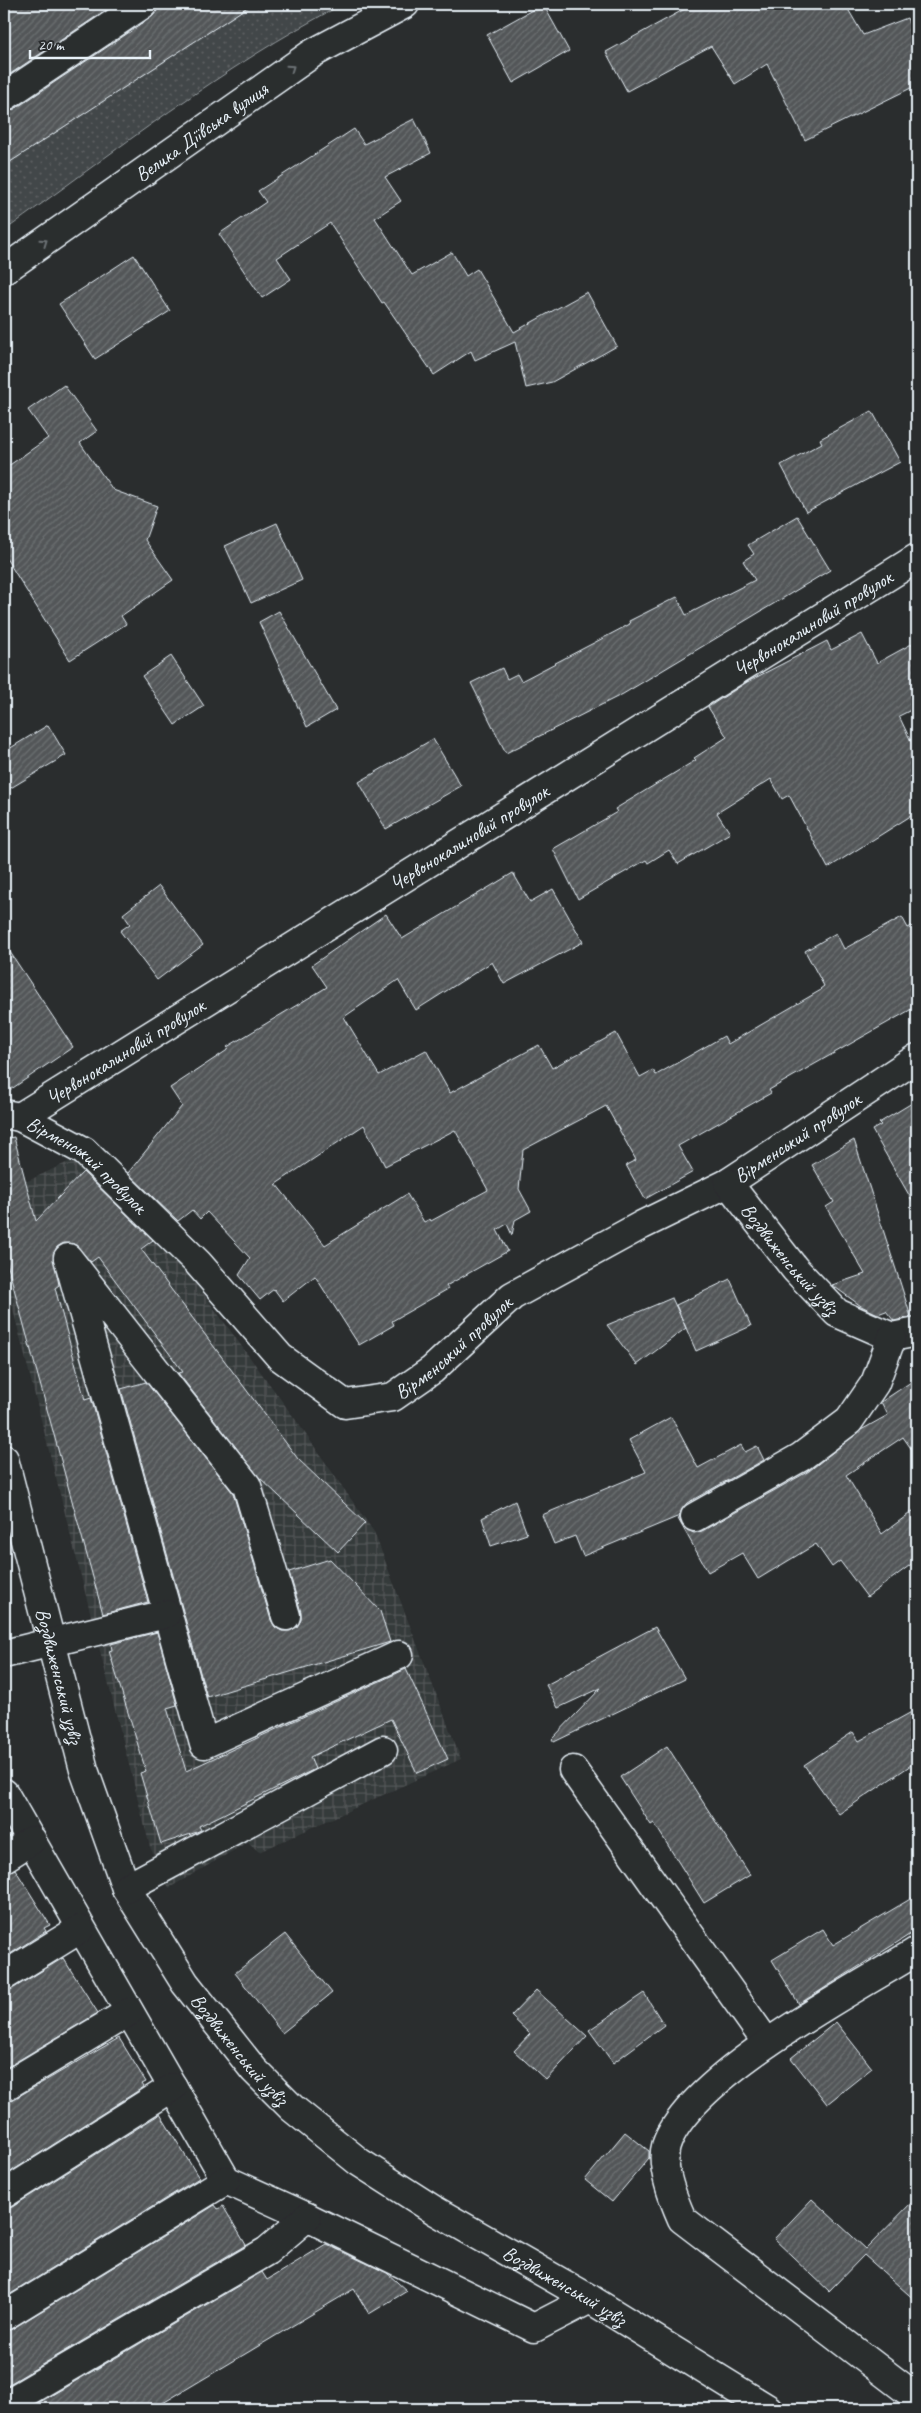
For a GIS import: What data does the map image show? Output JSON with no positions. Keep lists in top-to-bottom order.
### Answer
{
  "streets": {
    "street": [
      "Велика Діївська вулиця",
      "Червонокалиновий провулок",
      "Вірменський провулок",
      "Воздвиженський узвіз"
    ]
  },
  "crossings": [
    ["Червонокалиновий провулок", "Вірменський провулок"],
    ["Вірменський провулок", "Воздвиженський узвіз"]
  ],
  "scale_bar": "20 m"
}
